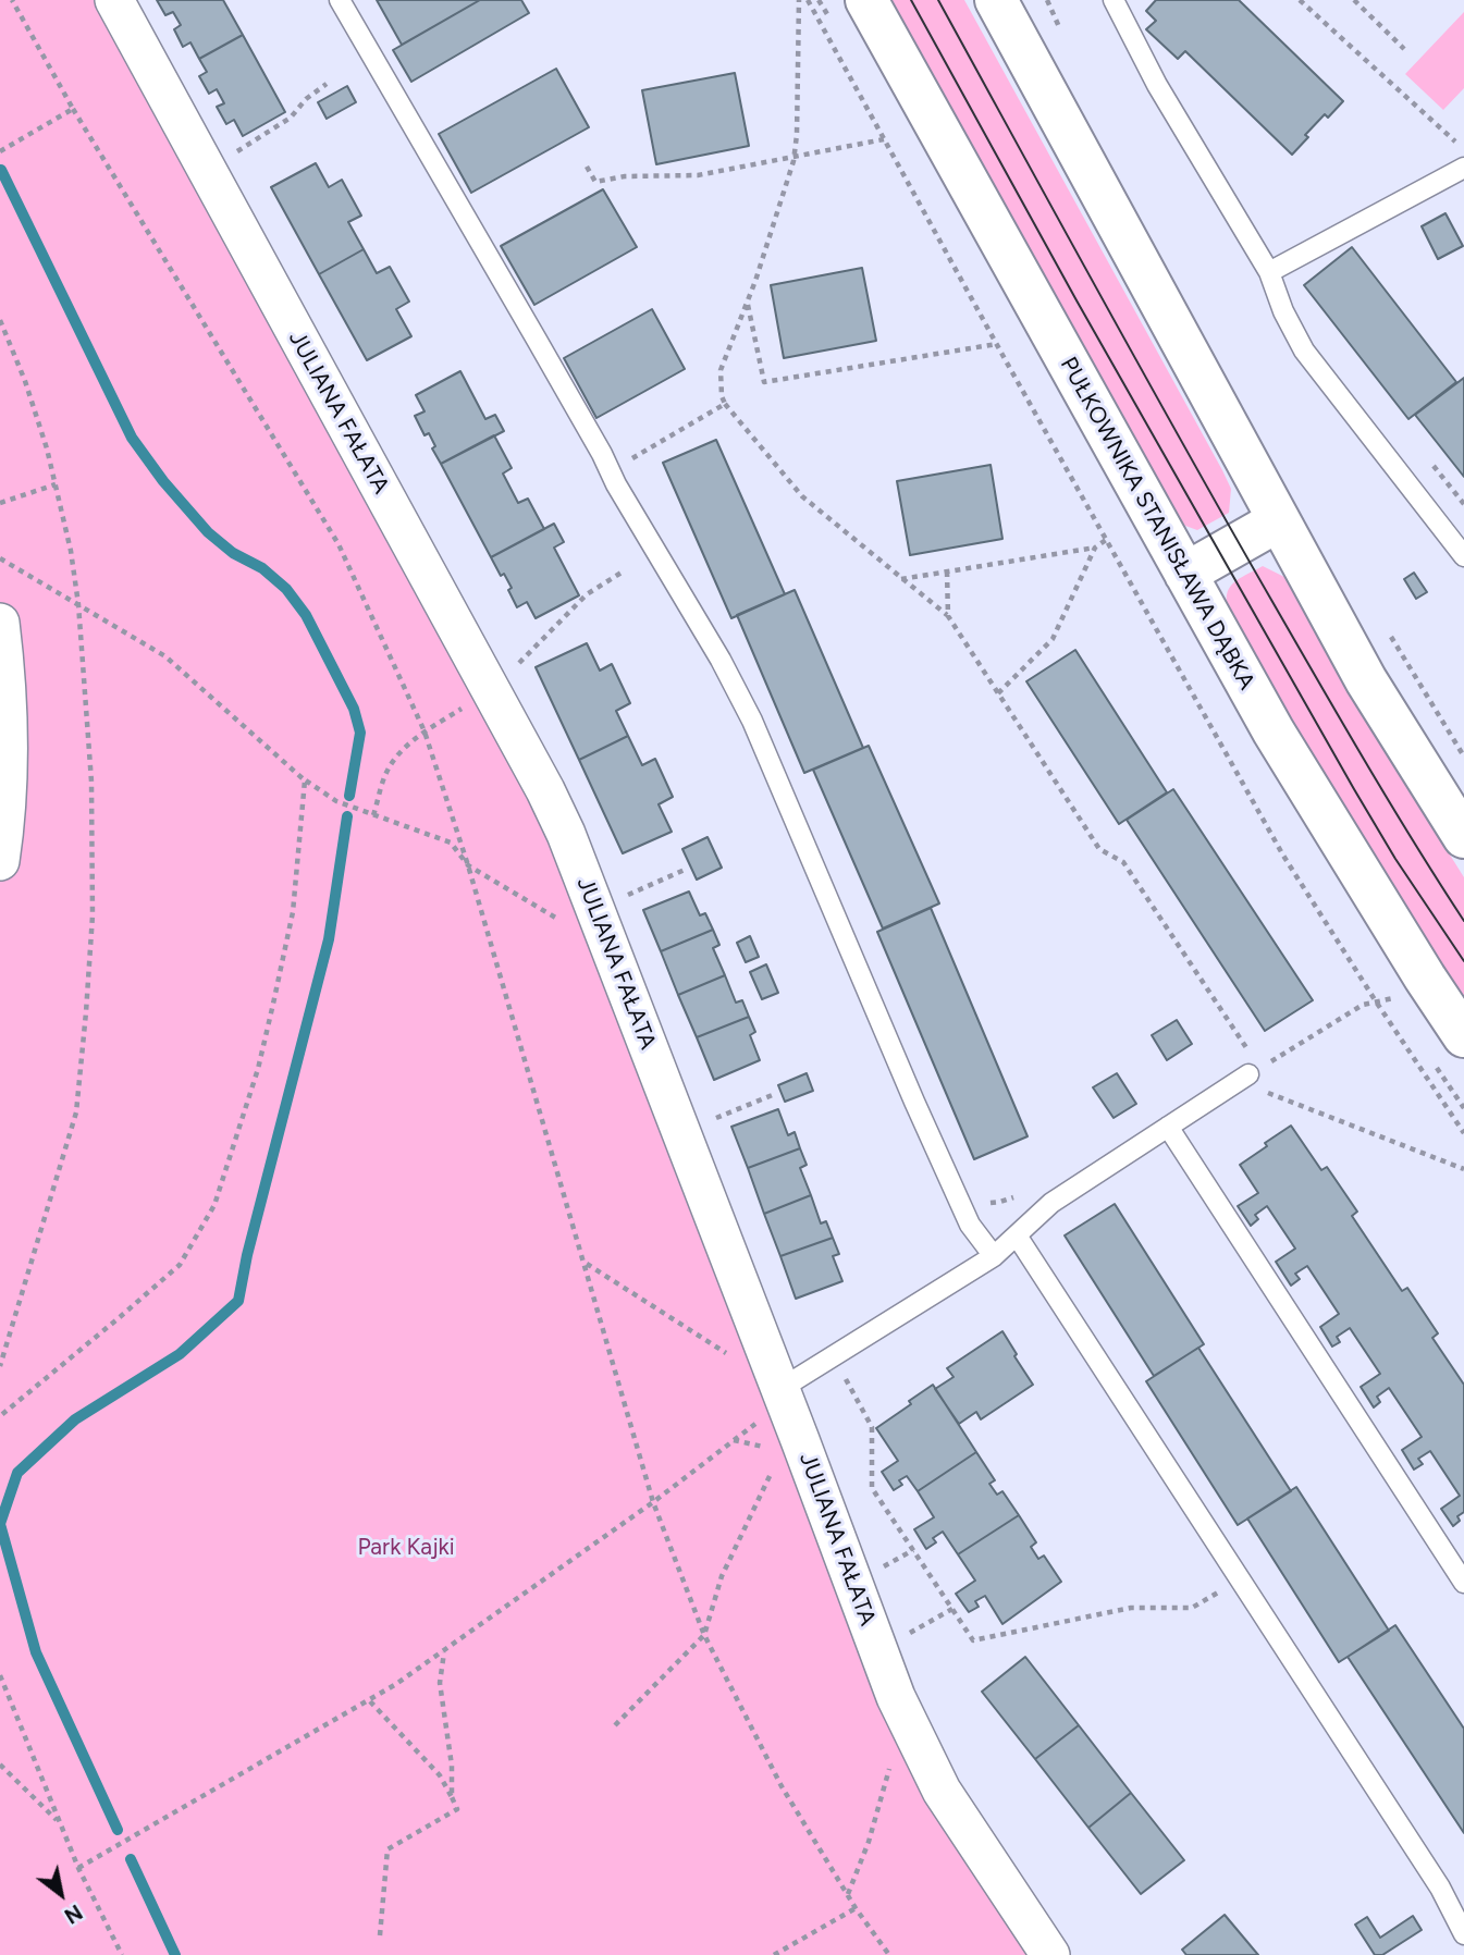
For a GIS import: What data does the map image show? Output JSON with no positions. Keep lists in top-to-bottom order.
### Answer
{
  "streets": {
    "street": ["JULIANA FAŁATA", "PUŁKOWNIKA STANISŁAWA DĄBKA"]
  },
  "parks": ["Park Kajki"],
  "north": "bottom right"
}
